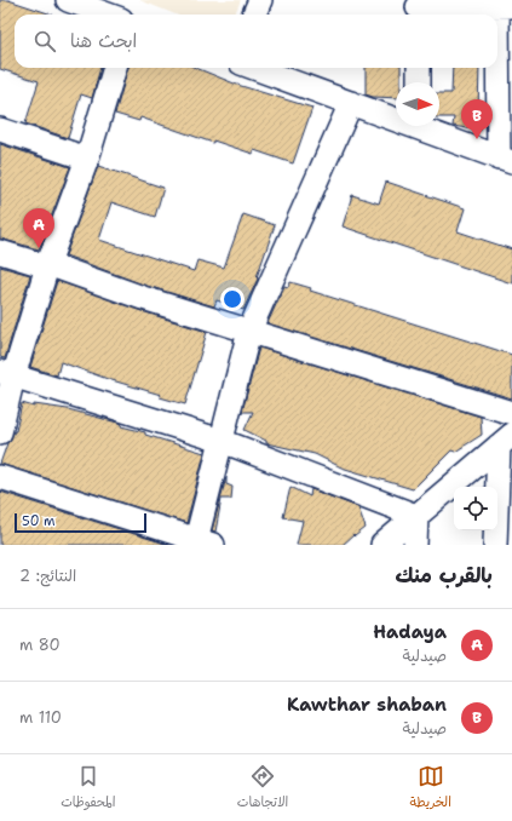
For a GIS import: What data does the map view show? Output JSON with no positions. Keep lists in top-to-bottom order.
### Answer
{
  "scale_bar": "50 m",
  "north": "right",
  "page": {
    "search": "ابحث هنا",
    "pins": ["B", "A"],
    "scale": "50 m",
    "heading": ["بالقرب منك", "النتائج: 2"],
    "list": [
      {
        "mark": "A",
        "name": "Hadaya",
        "note": "صيدلية",
        "value": "80 m"
      },
      {
        "mark": "B",
        "name": "Kawthar shaban",
        "note": "صيدلية",
        "value": "110 m"
      }
    ],
    "nav": ["الخريطة", "الاتجاهات", "المحفوظات"]
  }
}
